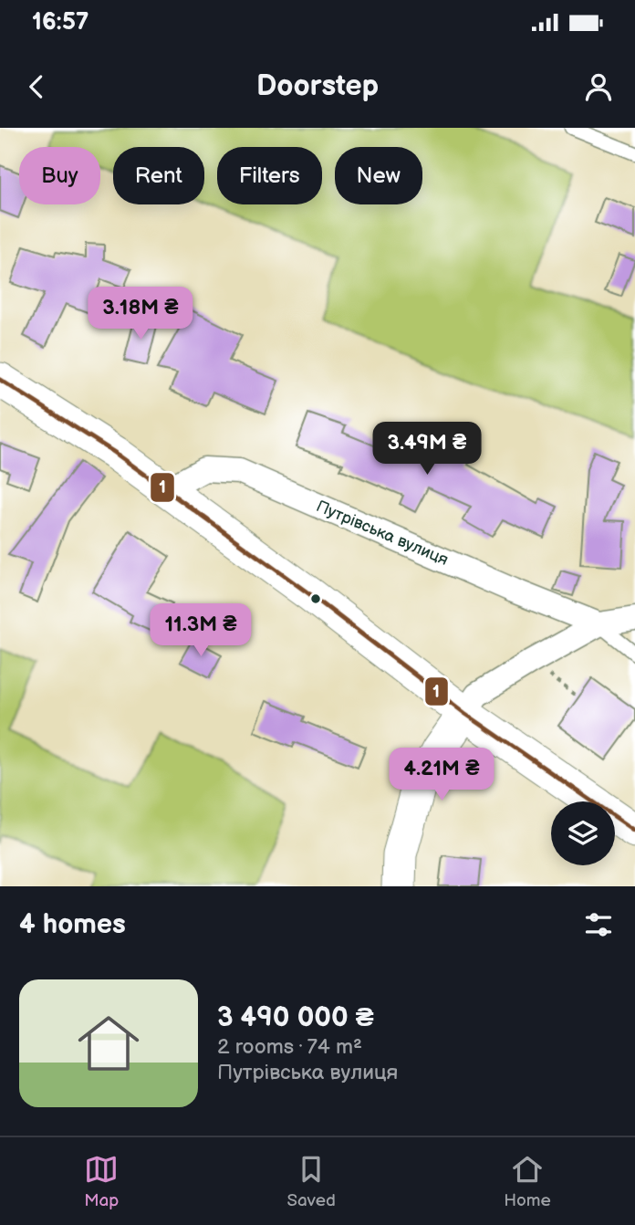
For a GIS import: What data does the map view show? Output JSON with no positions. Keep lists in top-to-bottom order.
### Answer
{
  "streets": {
    "street": ["Путрівська вулиця"]
  },
  "lines": ["transit line 1"],
  "page": {
    "status": "16:57",
    "header": "Doorstep",
    "chip": [
      "Buy",
      "Rent",
      "Filters",
      "New"
    ],
    "price": [
      "3.18M ₴",
      "3.49M ₴",
      "11.3M ₴",
      "4.21M ₴"
    ],
    "heading": "4 homes",
    "list": [
      {
        "name": "3 490 000 ₴",
        "note": "2 rooms · 74 m² · Путрівська вулиця"
      }
    ],
    "tabs": ["Map", "Saved", "Home"]
  }
}
